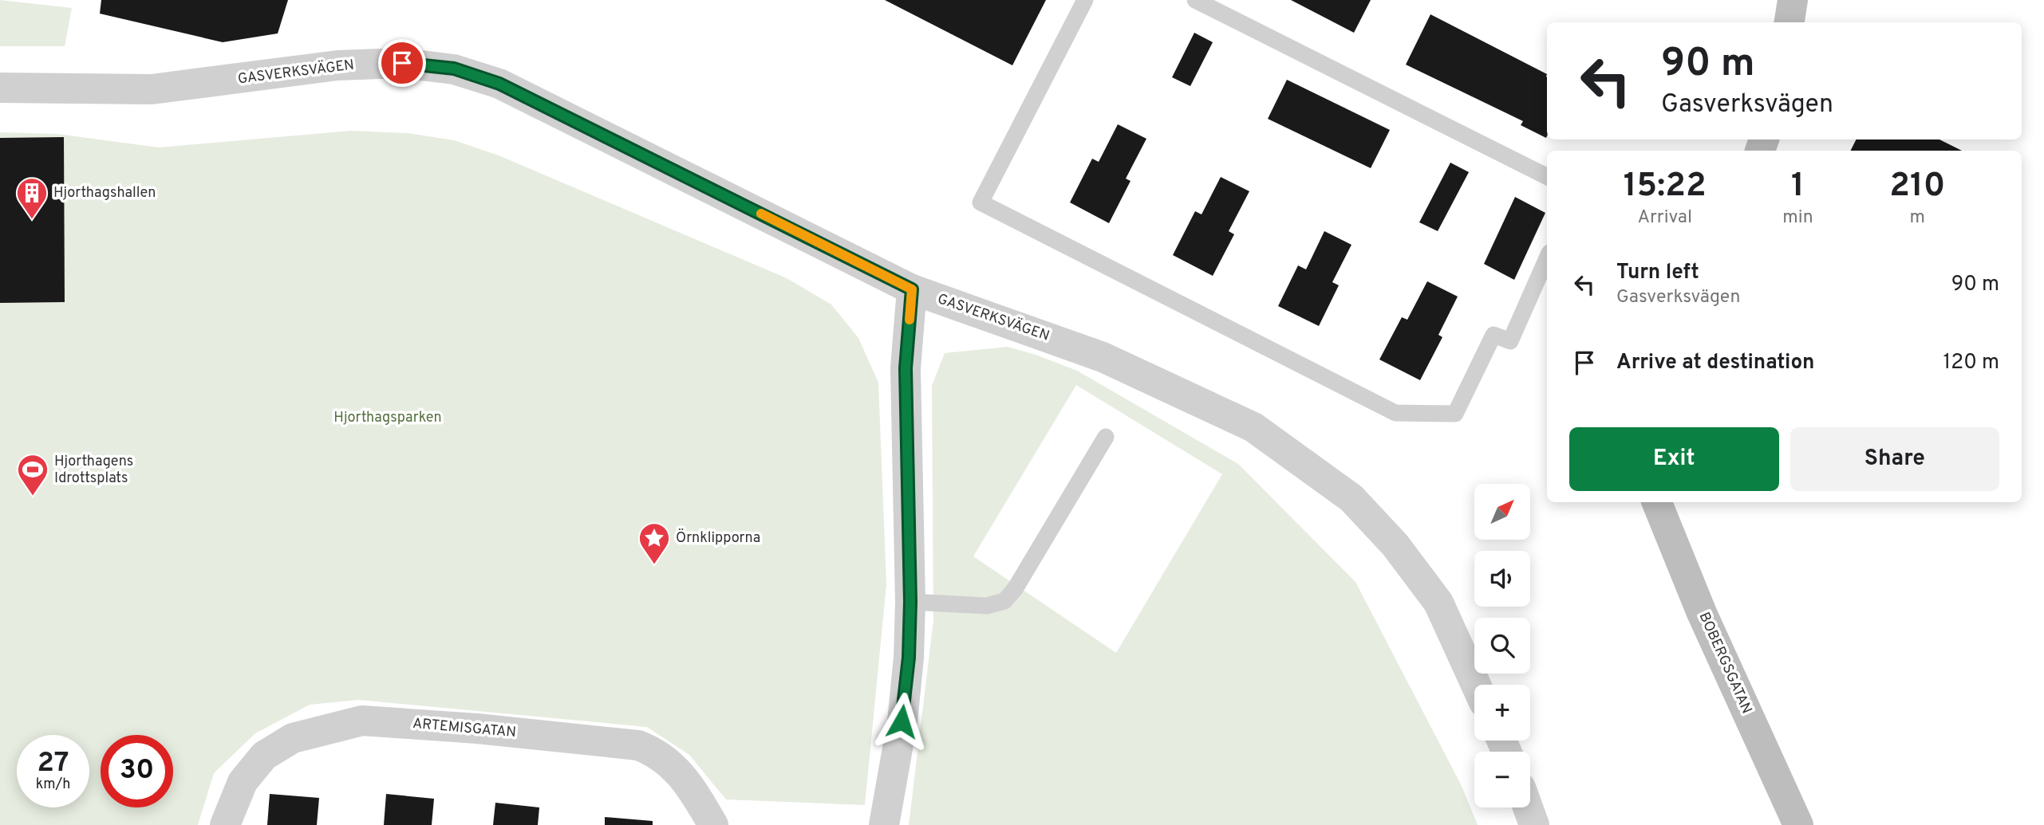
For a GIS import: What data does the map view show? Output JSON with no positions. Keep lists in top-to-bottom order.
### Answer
{
  "streets": {
    "street": ["GASVERKSVÄGEN", "BOBERGSGATAN", "ARTEMISGATAN"]
  },
  "parks": ["Hjorthagsparken"],
  "places": {
    "building": ["Hjorthagshallen"],
    "sports": ["Hjorthagens Idrottsplats"],
    "place": ["Örnklipporna"]
  },
  "north": "top right",
  "page": {
    "turn": ["90 m", "Gasverksvägen"],
    "eta": [
      "15:22",
      "Arrival",
      "1",
      "min",
      "210",
      "m"
    ],
    "list": [
      {
        "name": "Turn left",
        "note": "Gasverksvägen",
        "value": "90 m"
      },
      {
        "name": "Arrive at destination",
        "value": "120 m"
      }
    ],
    "buttons": ["Exit", "Share"],
    "map_buttons": ["+", "−"],
    "speed": "27 km/h",
    "limit": "30"
  }
}
